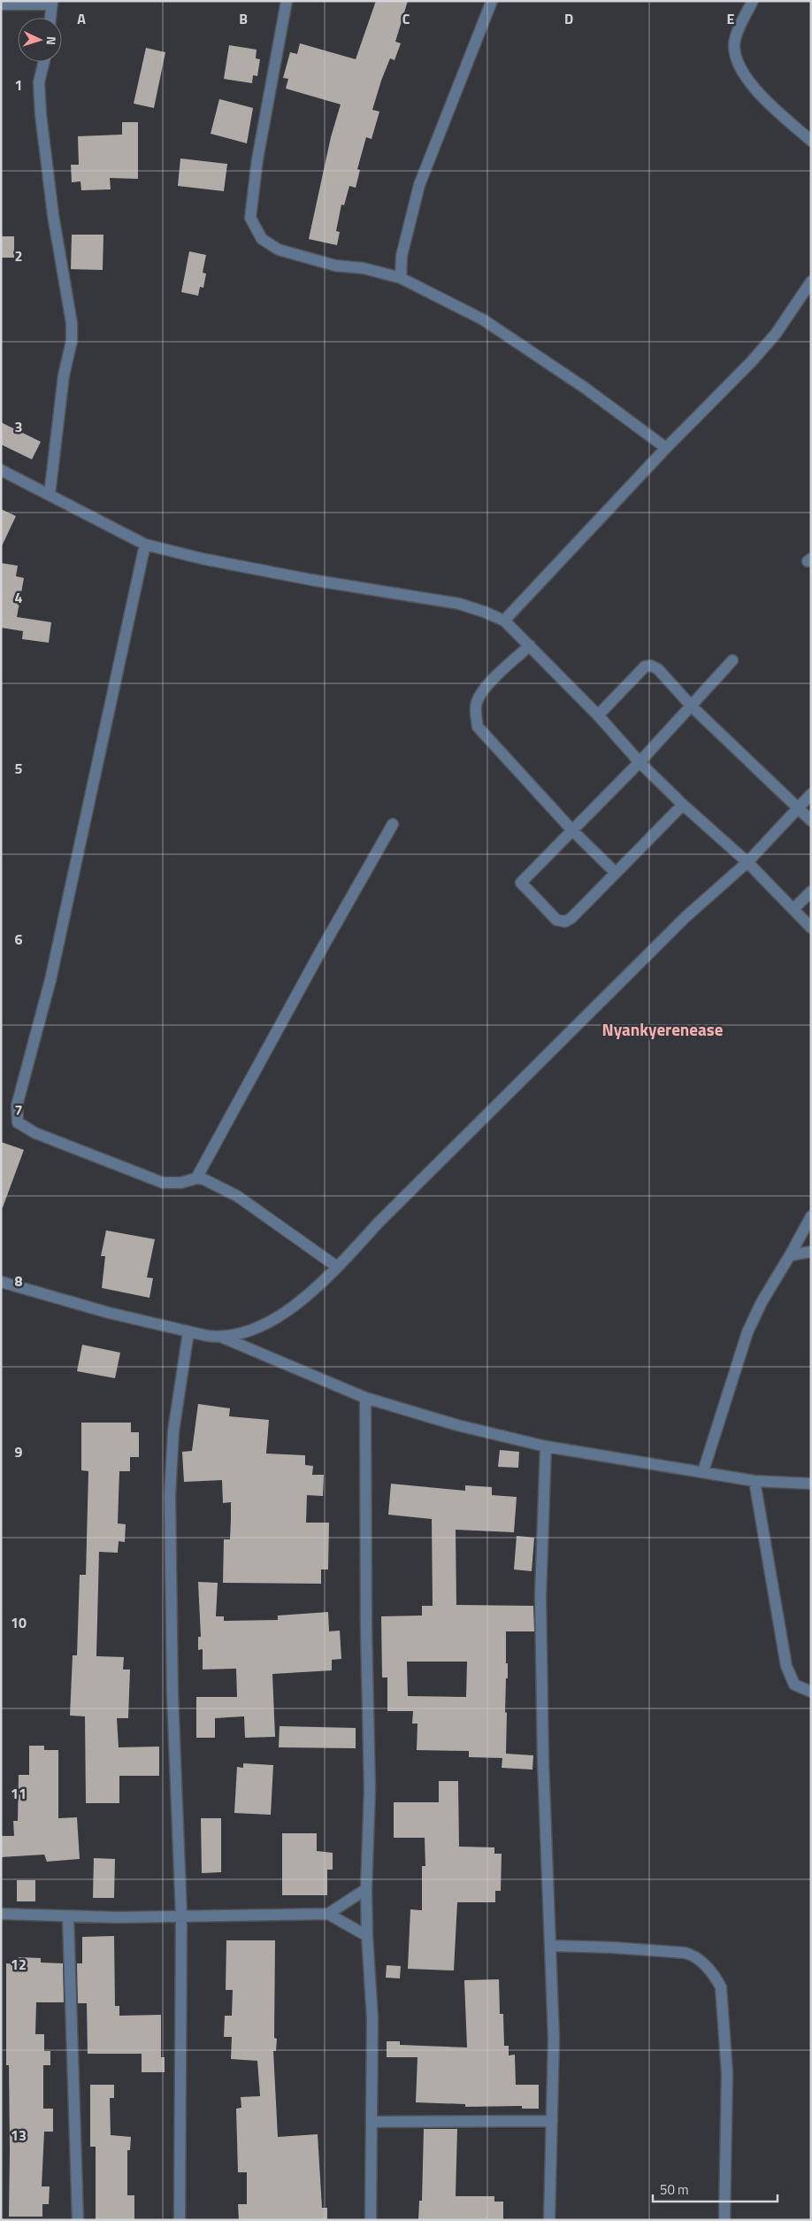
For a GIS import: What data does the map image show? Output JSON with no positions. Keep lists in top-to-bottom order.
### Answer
{
  "districts": ["Nyankyerenease"],
  "scale_bar": "50 m",
  "north": "right",
  "grid": {
    "columns": [
      "A",
      "B",
      "C",
      "D",
      "E"
    ],
    "rows": [
      "1",
      "2",
      "3",
      "4",
      "5",
      "6",
      "7",
      "8",
      "9",
      "10",
      "11",
      "12",
      "13"
    ]
  }
}
